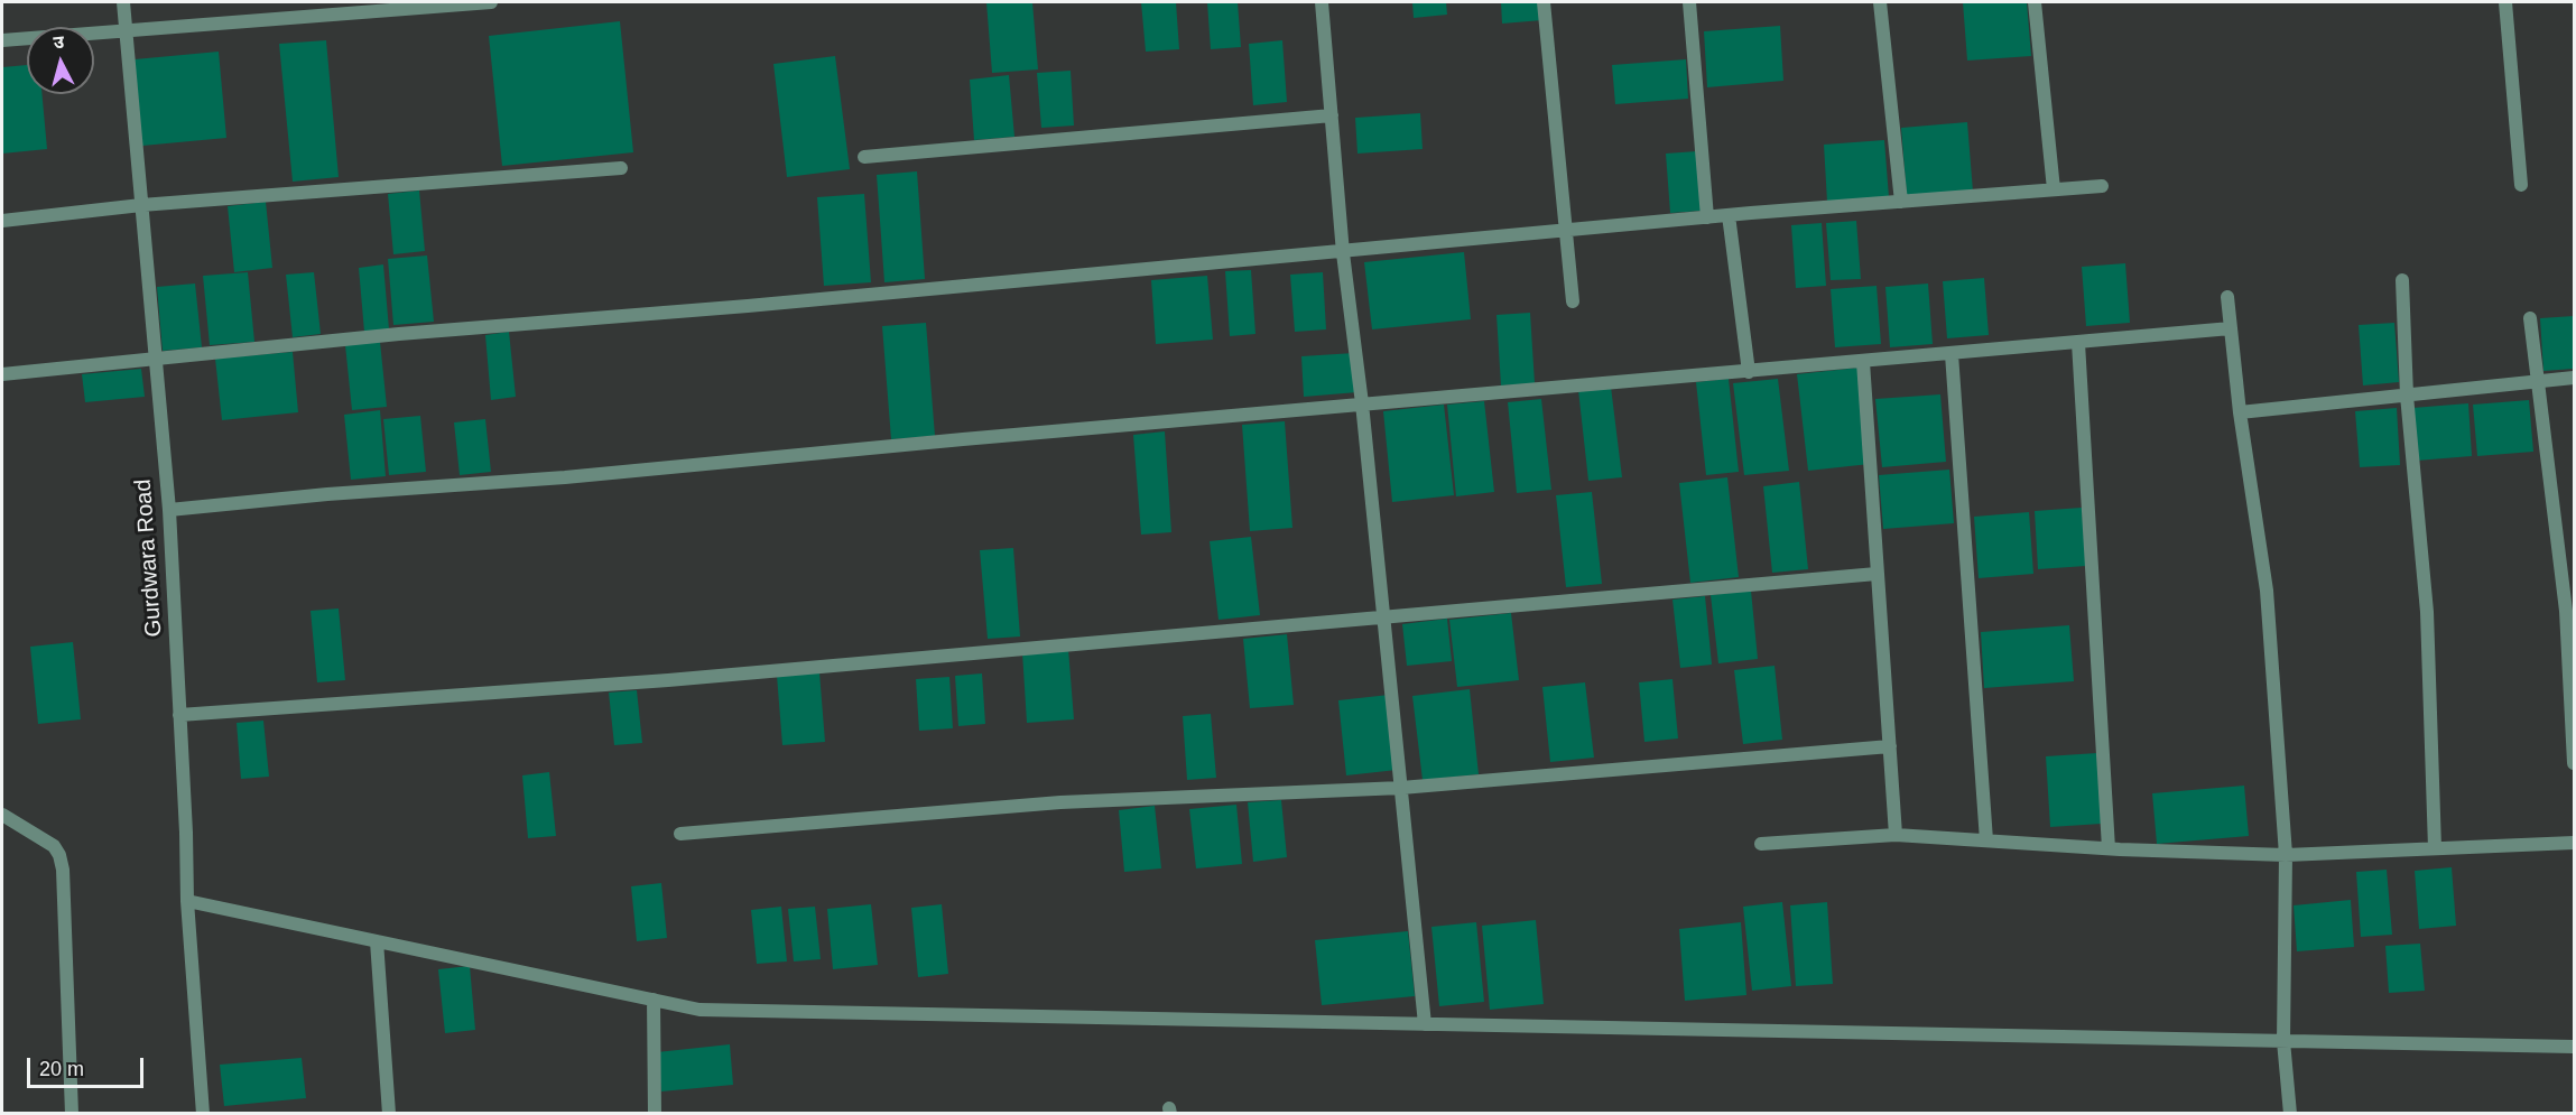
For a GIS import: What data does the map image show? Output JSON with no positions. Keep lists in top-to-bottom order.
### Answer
{
  "streets": {
    "street": ["Gurdwara Road"]
  },
  "scale_bar": "20 m",
  "north": "top"
}
